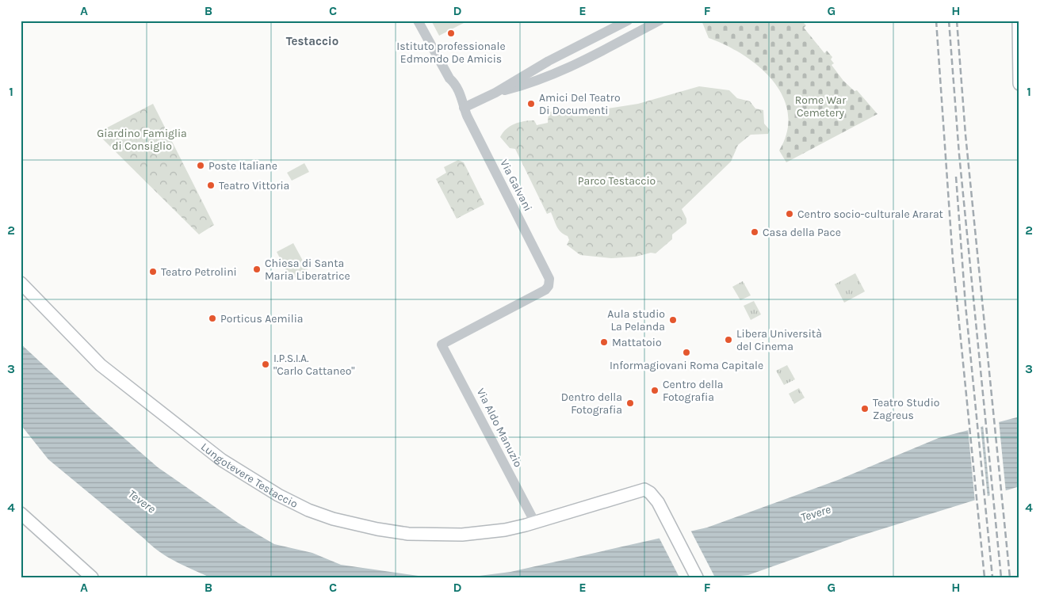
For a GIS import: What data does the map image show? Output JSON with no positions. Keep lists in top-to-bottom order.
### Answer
{
  "streets": {
    "main road": ["Lungotevere Testaccio"],
    "street": ["Via Galvani", "Via Aldo Manuzio"]
  },
  "crossings": [
    ["Via Galvani", "Via Aldo Manuzio"],
    ["Via Aldo Manuzio", "Lungotevere Testaccio"]
  ],
  "districts": ["Testaccio"],
  "water": ["Tevere"],
  "parks": ["Rome War Cemetery", "Giardino Famiglia di Consiglio", "Parco Testaccio"],
  "places": [
    "Istituto professionale Edmondo De Amicis",
    "Amici Del Teatro Di Documenti",
    "Poste Italiane",
    "Teatro Vittoria",
    "Centro socio-culturale Ararat",
    "Casa della Pace",
    "Chiesa di Santa Maria Liberatrice",
    "Teatro Petrolini",
    "Porticus Aemilia",
    "Aula studio La Pelanda",
    "Libera Università del Cinema",
    "Mattatoio",
    "Informagiovani Roma Capitale",
    "I.P.S.I.A. \"Carlo Cattaneo\"",
    "Centro della Fotografia",
    "Dentro della Fotografia",
    "Teatro Studio Zagreus"
  ],
  "grid": {
    "columns": [
      "A",
      "B",
      "C",
      "D",
      "E",
      "F",
      "G",
      "H"
    ],
    "rows": [
      "1",
      "2",
      "3",
      "4"
    ]
  }
}
